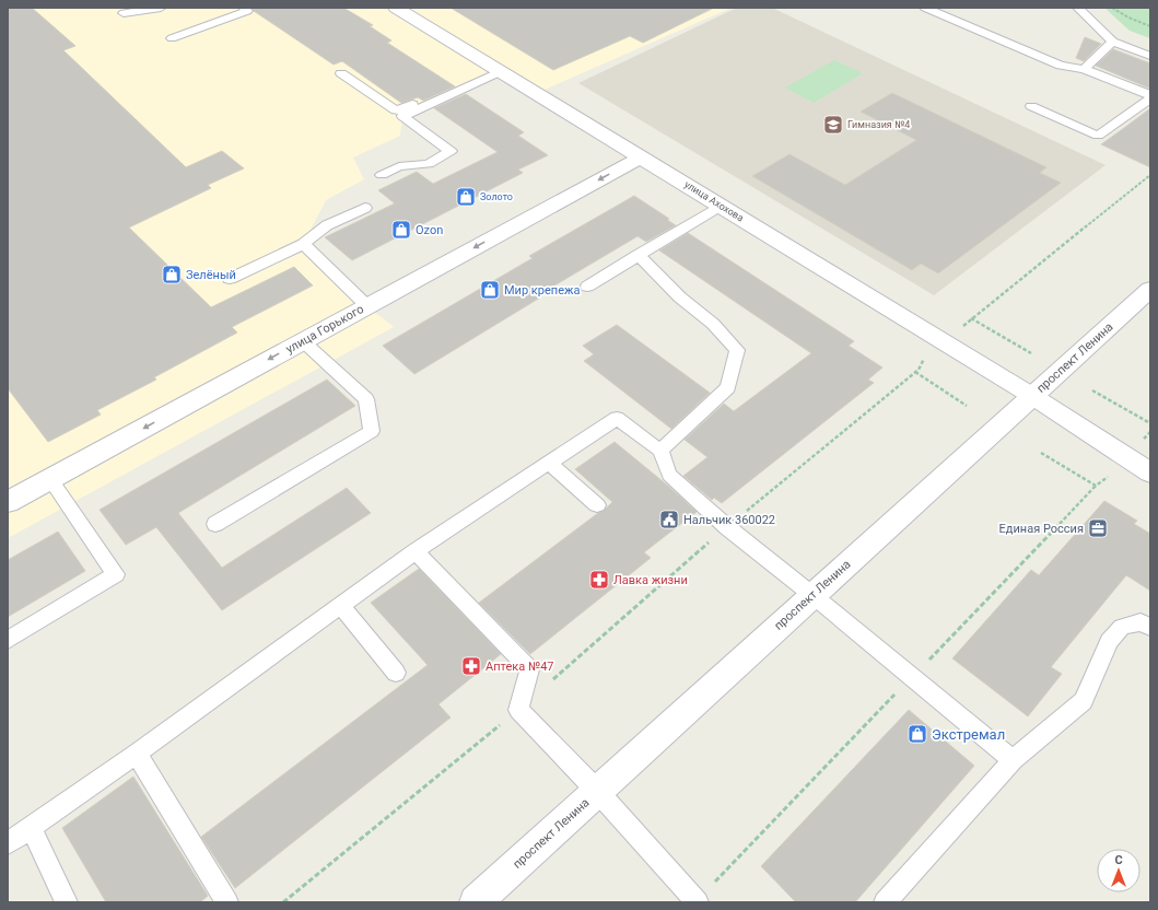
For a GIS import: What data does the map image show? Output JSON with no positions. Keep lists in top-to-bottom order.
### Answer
{
  "streets": {
    "street": ["улица Ахохова", "улица Горького", "проспект Ленина"]
  },
  "crossings": [
    ["улица Ахохова", "улица Горького"],
    ["улица Ахохова", "проспект Ленина"]
  ],
  "one_way": ["улица Горького"],
  "places": {
    "school or university": ["Гимназия №4"],
    "shop": [
      "Золото",
      "Ozon",
      "Зелёный",
      "Мир крепежа",
      "Экстремал"
    ],
    "public building": ["Нальчик 360022"],
    "office": ["Единая Россия"],
    "pharmacy": ["Лавка жизни", "Аптека №47"]
  },
  "north": "top"
}
